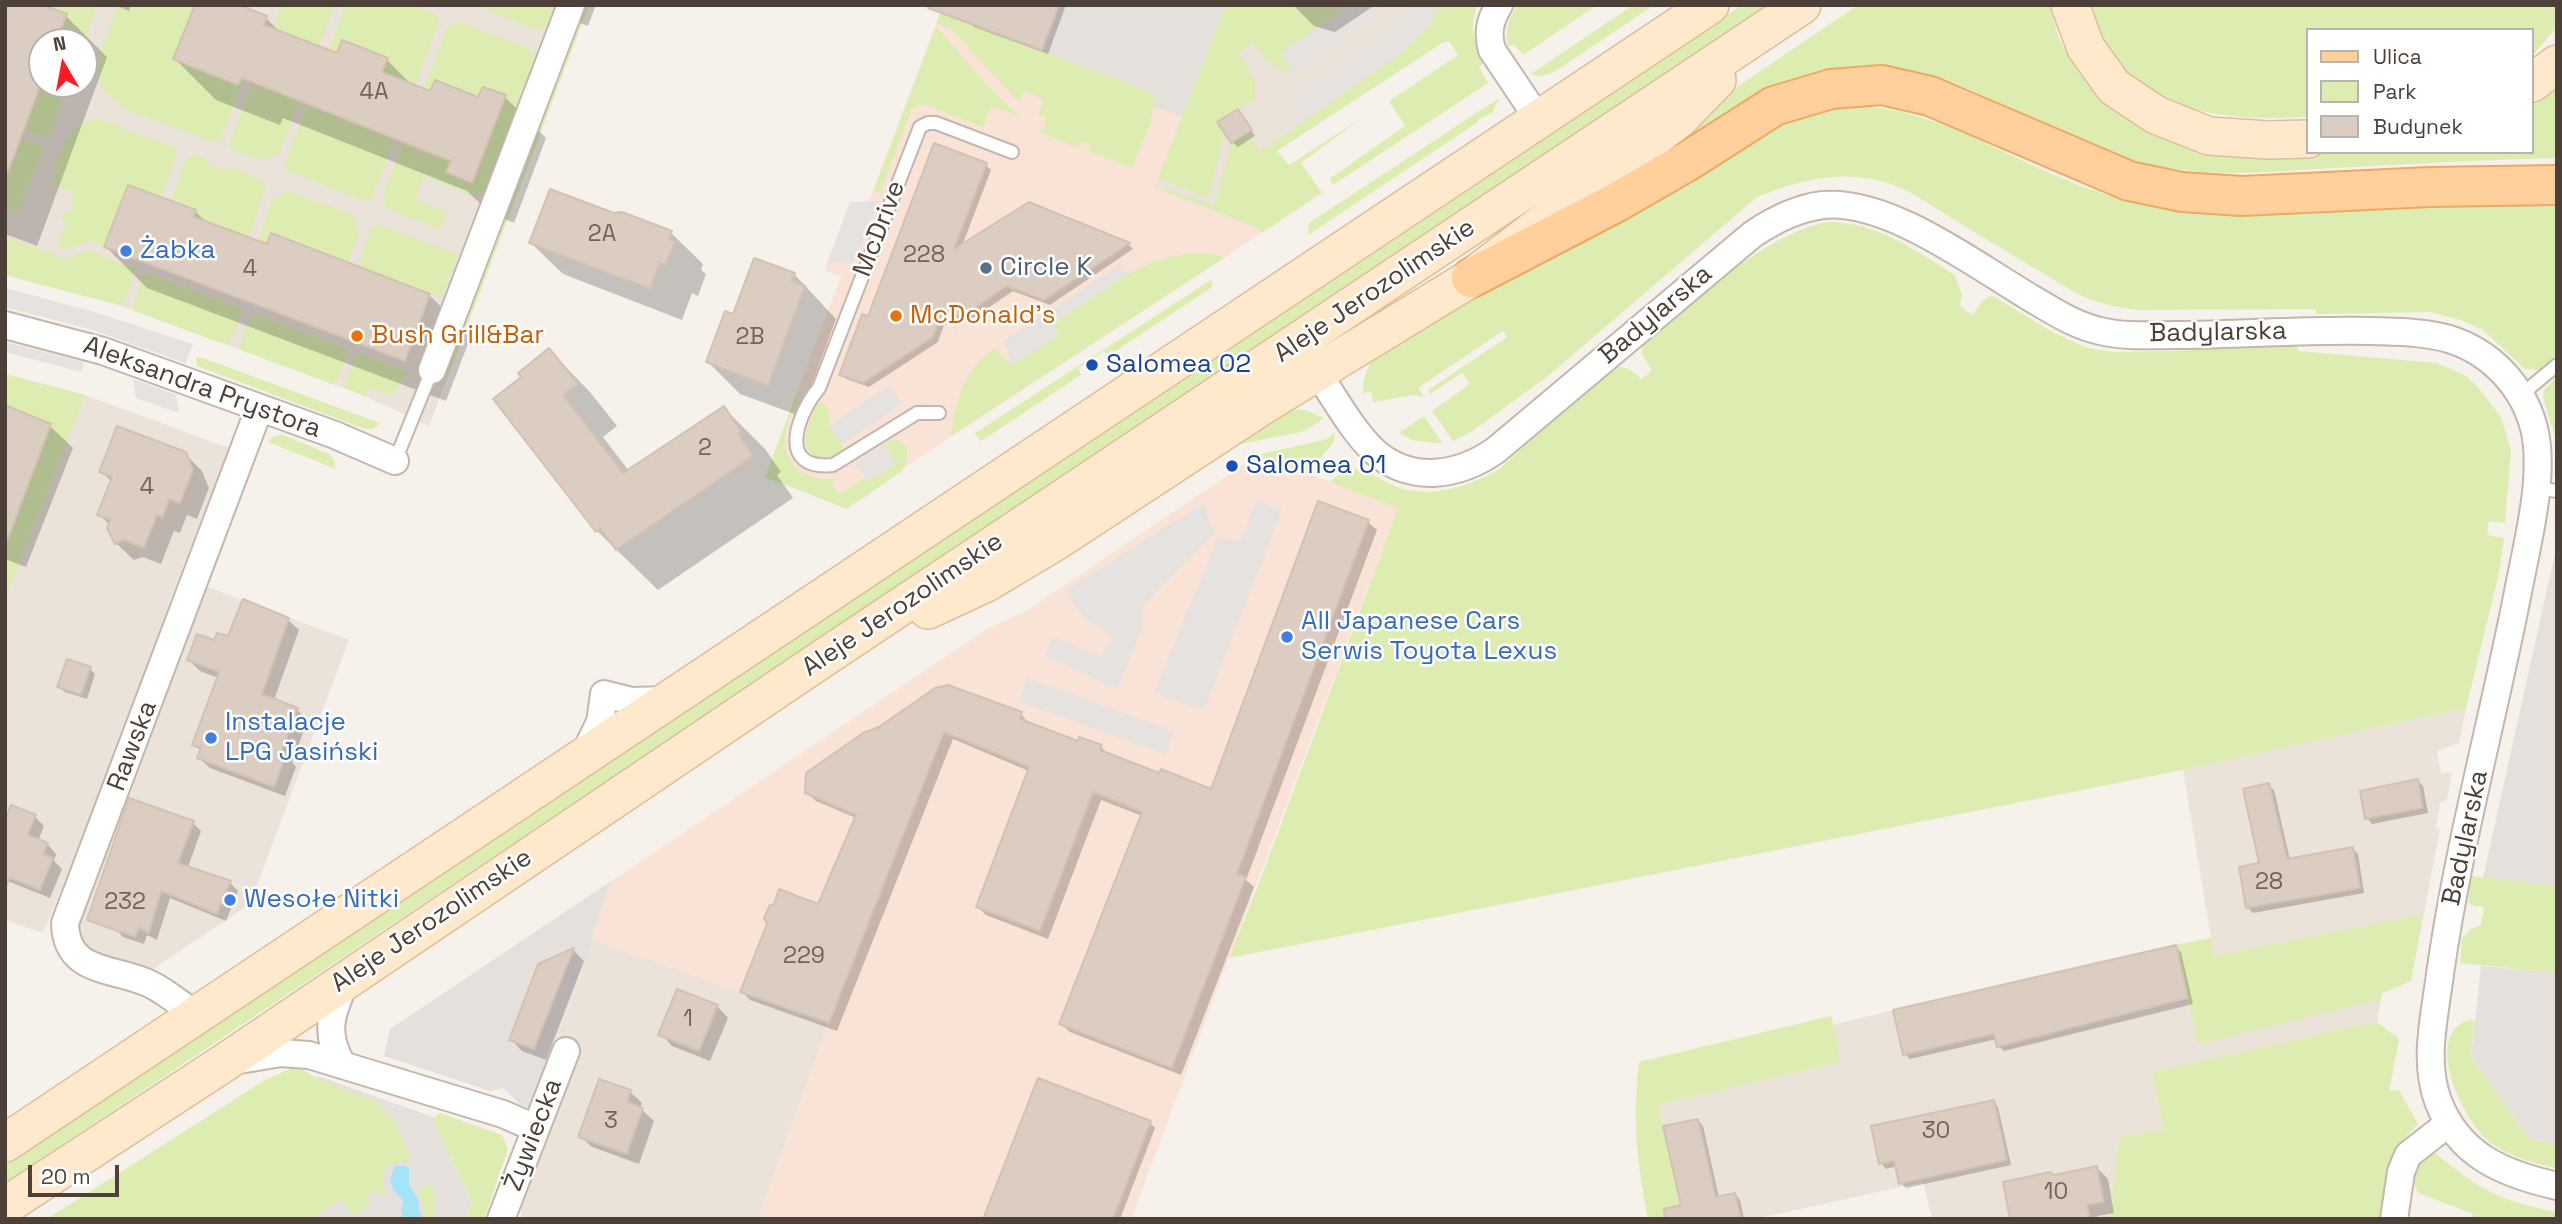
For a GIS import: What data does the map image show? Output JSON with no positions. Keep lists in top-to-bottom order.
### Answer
{
  "streets": {
    "main road": ["Aleje Jerozolimskie"],
    "street": [
      "Badylarska",
      "Aleksandra Prystora",
      "Rawska",
      "Żywiecka"
    ],
    "lane": ["McDrive"]
  },
  "crossings": [
    ["Aleje Jerozolimskie", "Rawska"],
    ["Aleksandra Prystora", "Rawska"]
  ],
  "places": [
    "Żabka",
    "Circle K",
    "McDonald's",
    "Bush Grill&Bar",
    "Salomea 02",
    "Salomea 01",
    "All Japanese Cars Serwis Toyota Lexus",
    "Instalacje LPG Jasiński",
    "Wesołe Nitki"
  ],
  "house_numbers": [
    "4A",
    "2A",
    "228",
    "4",
    "2B",
    "2",
    "4",
    "28",
    "232",
    "229",
    "1",
    "3",
    "30",
    "10"
  ],
  "legend": ["Ulica", "Park", "Budynek"],
  "scale_bar": "20 m",
  "north": "top"
}
